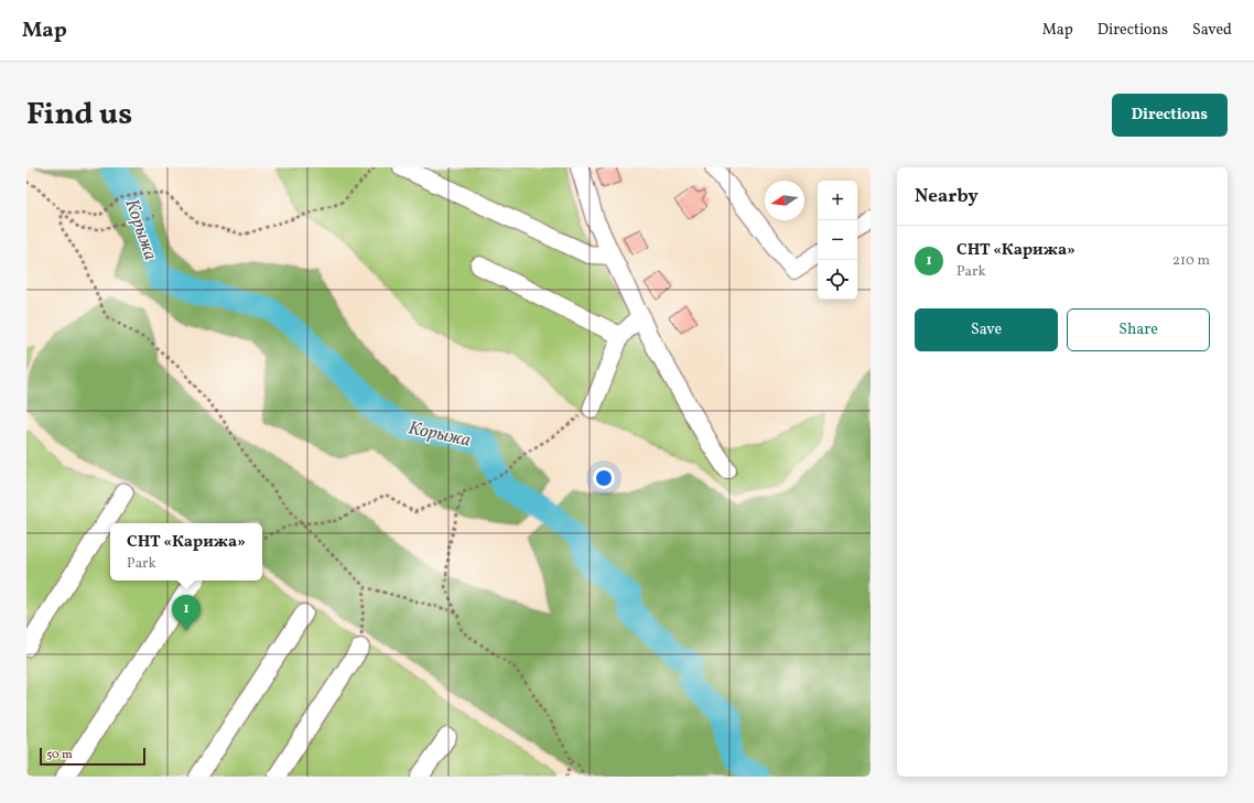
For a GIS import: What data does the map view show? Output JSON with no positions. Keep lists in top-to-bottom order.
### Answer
{
  "water": ["Корыжа"],
  "scale_bar": "50 m",
  "north": "left",
  "page": {
    "header": "Map",
    "nav": ["Map", "Directions", "Saved"],
    "title": "Find us",
    "buttons": [
      "Directions",
      ["Save", "Share"]
    ],
    "heading": "Nearby",
    "map_buttons": ["+", "−"],
    "list": [
      {
        "mark": "1",
        "name": "СНТ «Карижа»",
        "note": "Park",
        "value": "210 m"
      }
    ],
    "popup": ["СНТ «Карижа»", "Park"],
    "pins": "1",
    "scale": "50 m"
  }
}
